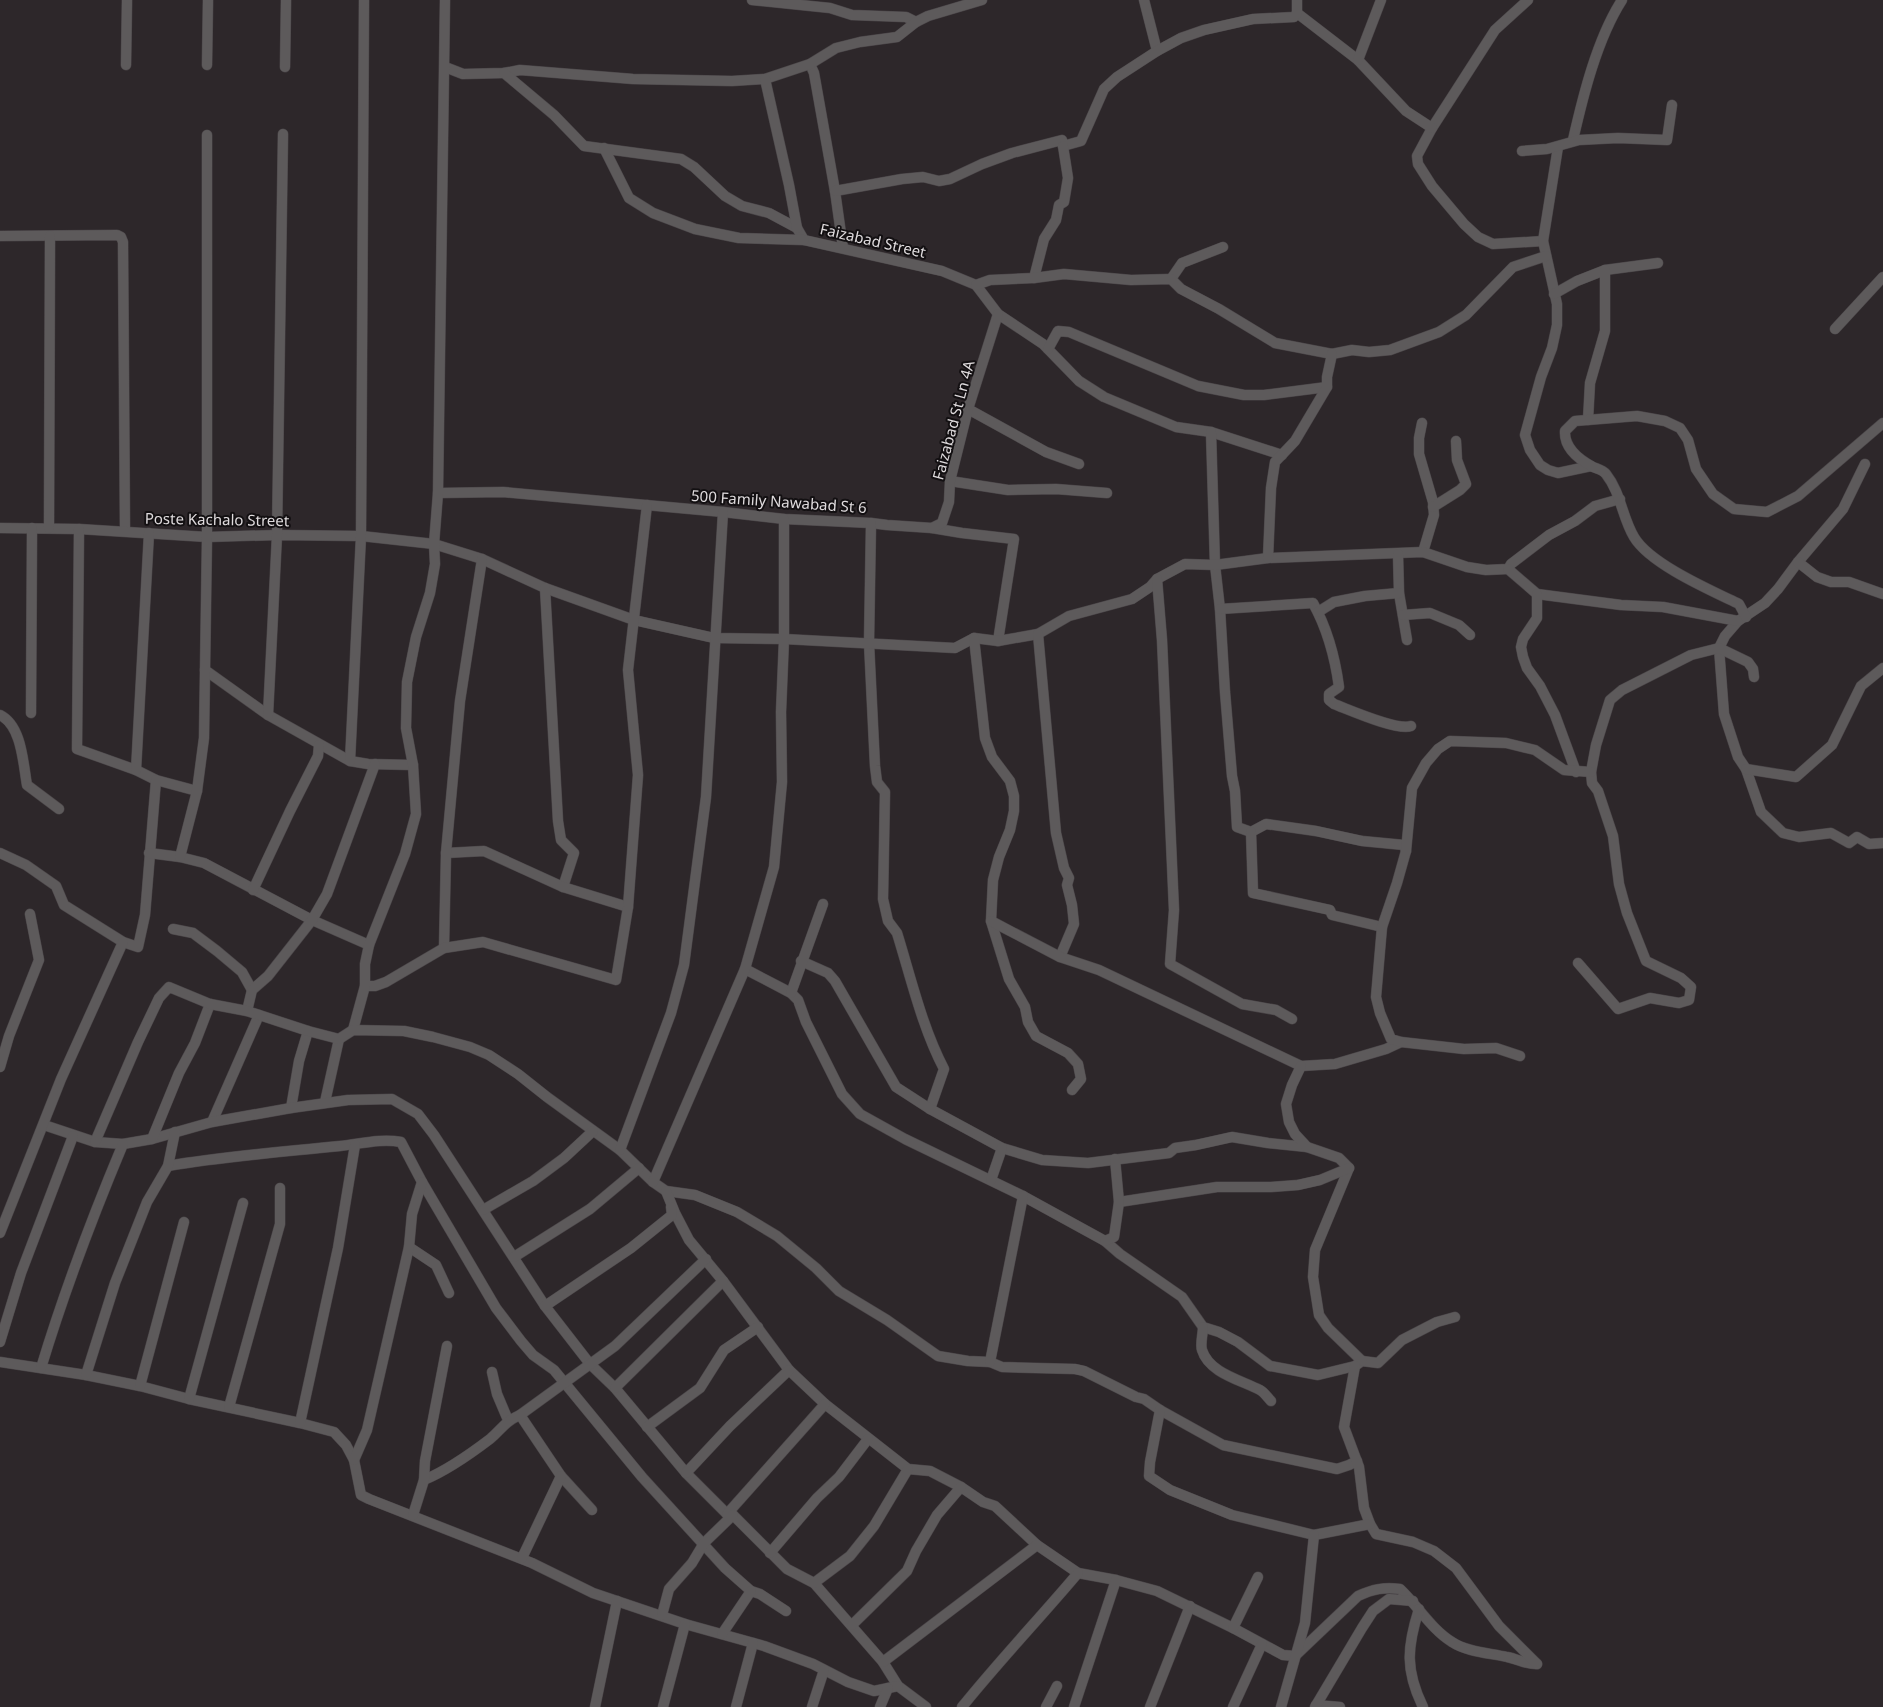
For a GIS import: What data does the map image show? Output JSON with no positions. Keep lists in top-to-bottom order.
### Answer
{
  "streets": {
    "street": [
      "Faizabad Street",
      "Faizabad St Ln 4A",
      "500 Family Nawabad St 6",
      "Poste Kachalo Street"
    ]
  },
  "crossings": [
    ["Faizabad St Ln 4A", "500 Family Nawabad St 6"]
  ]
}
